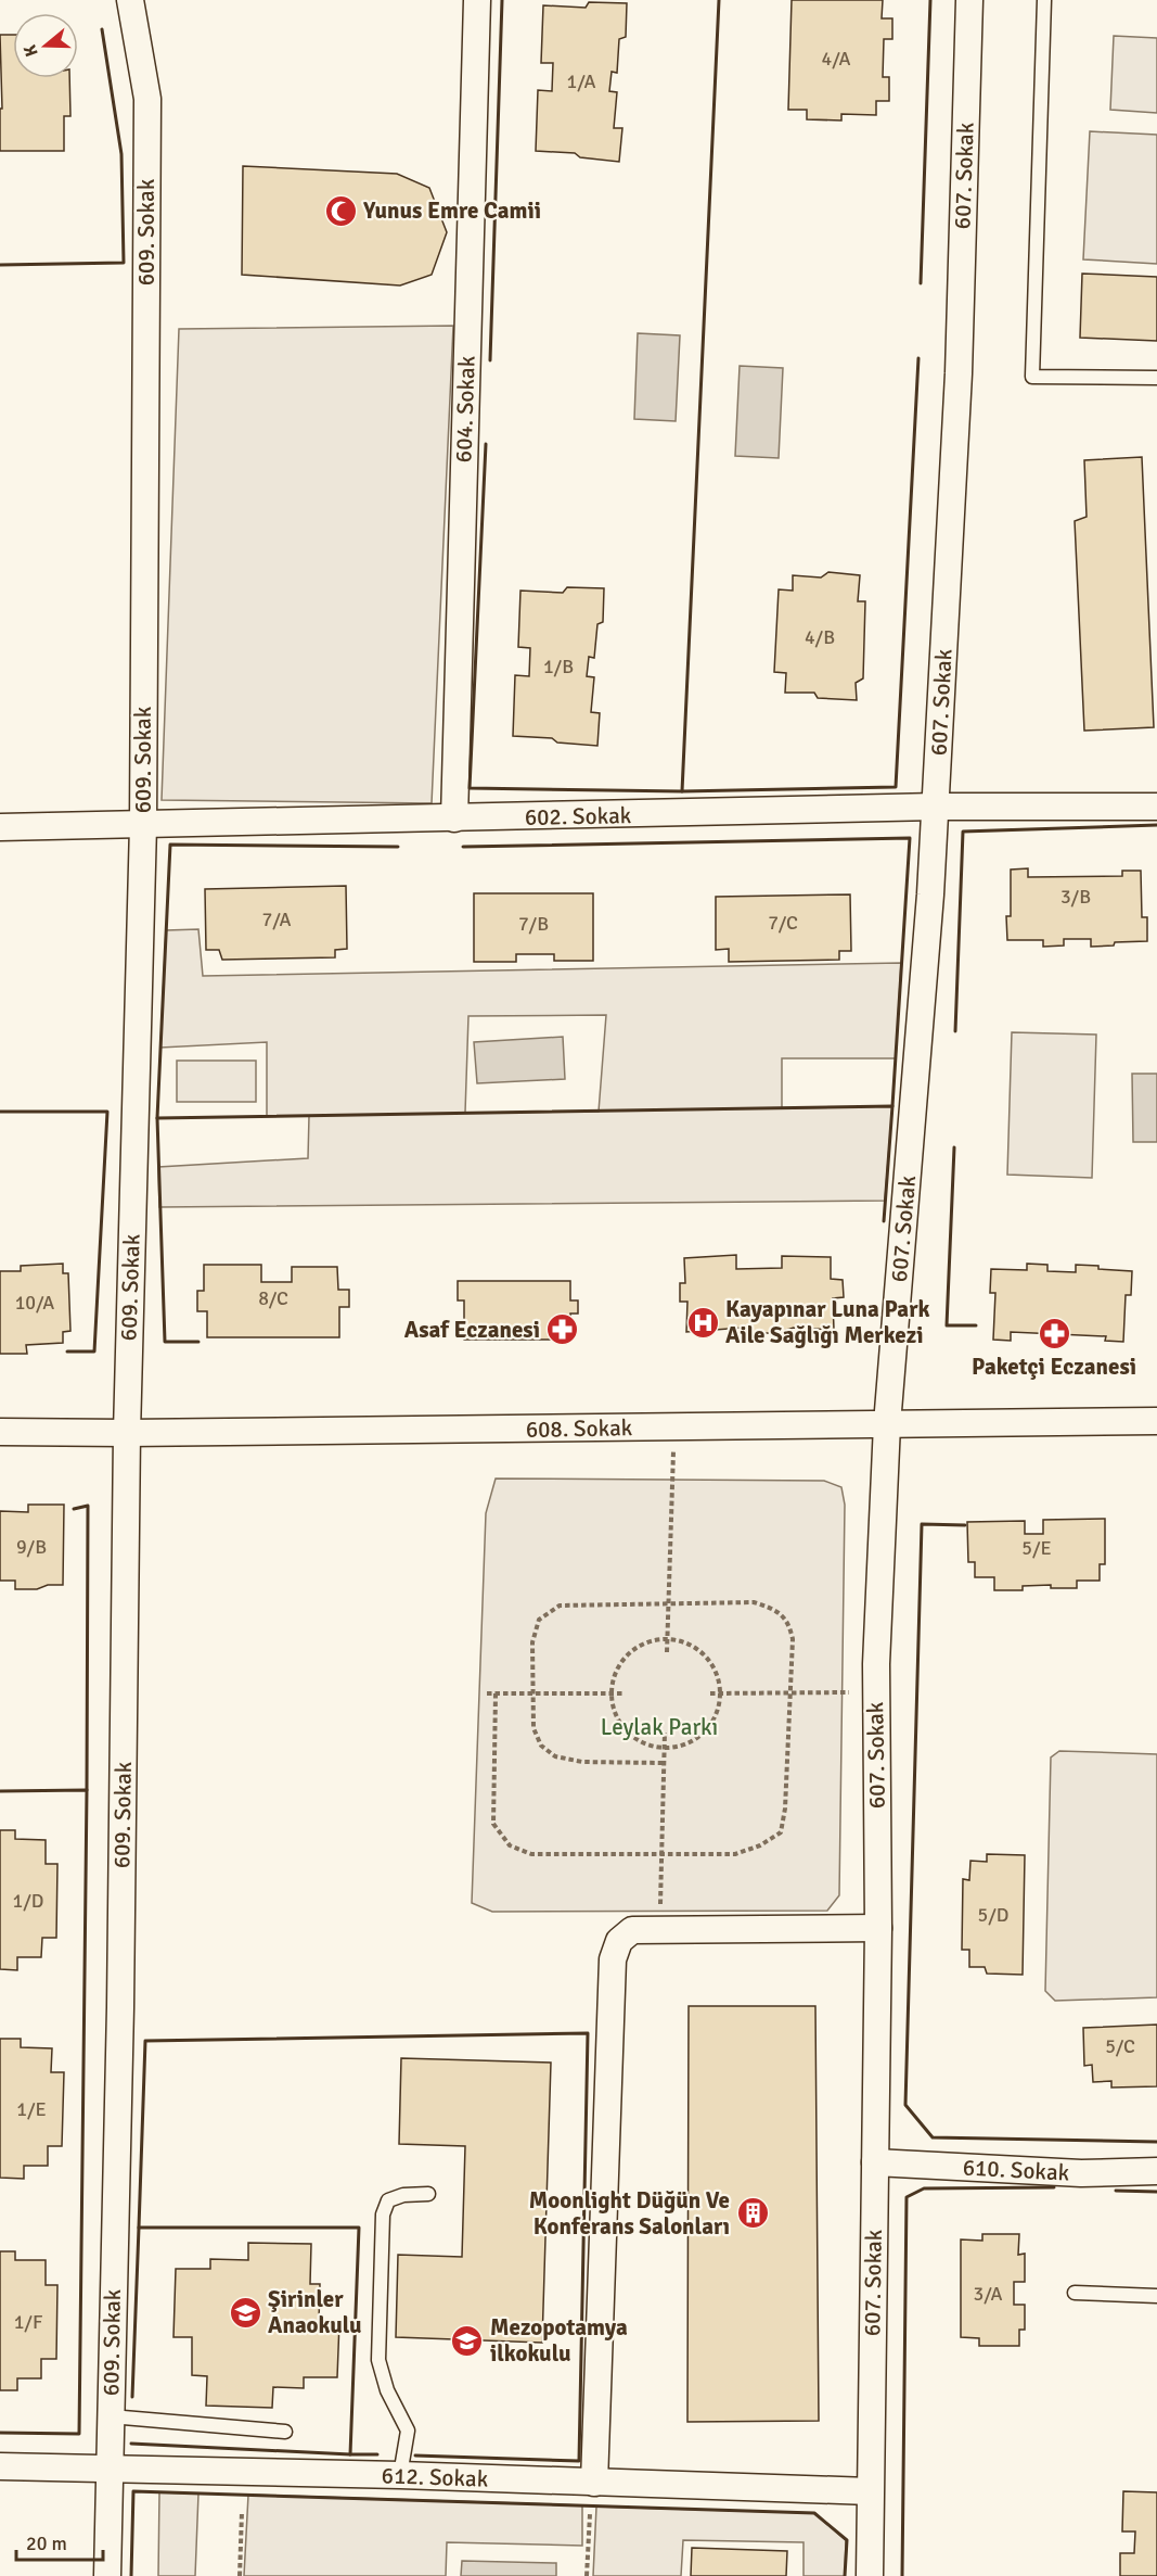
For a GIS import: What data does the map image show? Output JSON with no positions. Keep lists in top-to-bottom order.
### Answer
{
  "streets": {
    "street": [
      "607. Sokak",
      "609. Sokak",
      "604. Sokak",
      "602. Sokak",
      "608. Sokak",
      "610. Sokak",
      "612. Sokak"
    ]
  },
  "crossings": [
    ["607. Sokak", "602. Sokak"],
    ["607. Sokak", "608. Sokak"],
    ["607. Sokak", "610. Sokak"],
    ["607. Sokak", "612. Sokak"],
    ["609. Sokak", "602. Sokak"],
    ["609. Sokak", "608. Sokak"],
    ["609. Sokak", "612. Sokak"],
    ["604. Sokak", "602. Sokak"]
  ],
  "parks": ["Leylak Parkı"],
  "places": {
    "mosque": ["Yunus Emre Camii"],
    "hospital": ["Kayapınar Luna Park Aile Sağlığı Merkezi"],
    "pharmacy": ["Asaf Eczanesi", "Paketçi Eczanesi"],
    "building": ["Moonlight Düğün Ve Konferans Salonları"],
    "school or university": ["Şirinler Anaokulu", "Mezopotamya ilkokulu"]
  },
  "house_numbers": [
    "4/A",
    "1/A",
    "4/B",
    "1/B",
    "3/B",
    "7/A",
    "7/C",
    "7/B",
    "8/C",
    "10/A",
    "9/B",
    "5/E",
    "1/D",
    "5/D",
    "5/C",
    "1/E",
    "3/A",
    "1/F"
  ],
  "scale_bar": "20 m",
  "north": "left"
}
